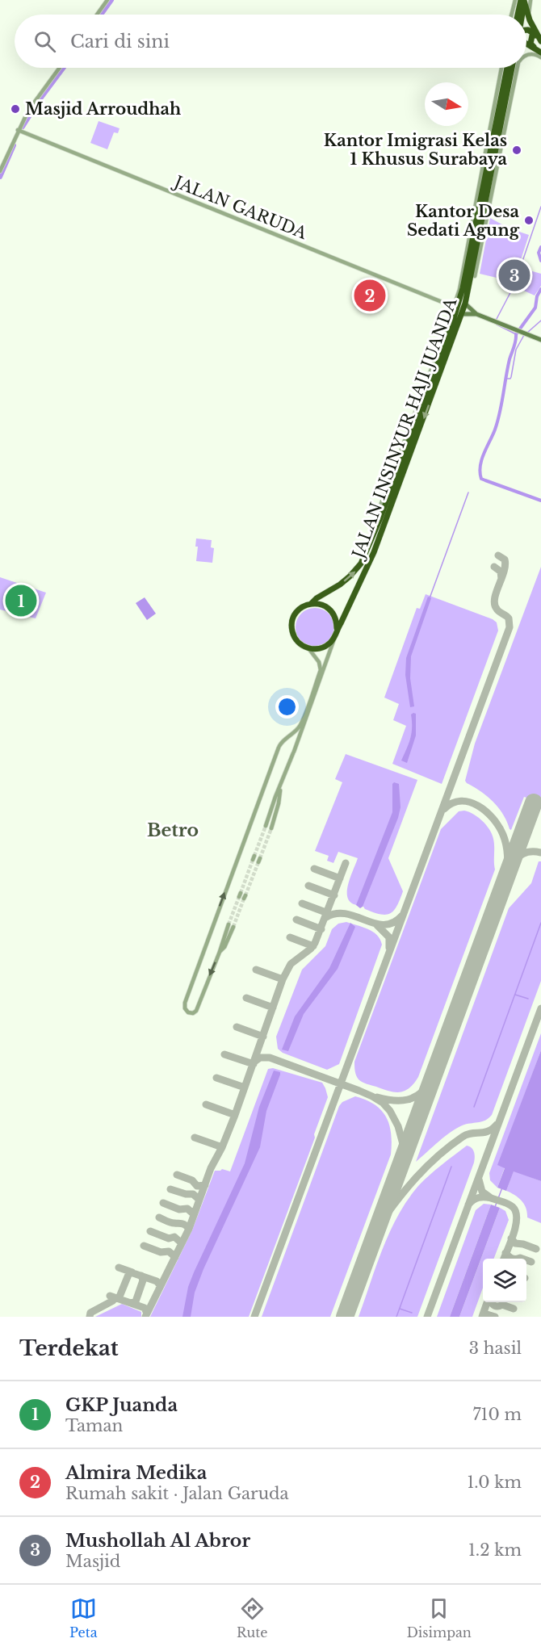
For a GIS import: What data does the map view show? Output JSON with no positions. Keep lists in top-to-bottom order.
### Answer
{
  "streets": {
    "highway": ["JALAN INSINYUR HAJI JUANDA"],
    "street": ["JALAN GARUDA"]
  },
  "crossings": [
    ["JALAN GARUDA", "JALAN INSINYUR HAJI JUANDA"]
  ],
  "districts": ["Betro"],
  "places": ["Masjid Arroudhah", "Kantor Imigrasi Kelas 1 Khusus Surabaya", "Kantor Desa Sedati Agung"],
  "north": "right",
  "page": {
    "search": "Cari di sini",
    "pins": ["3", "2", "1"],
    "heading": ["Terdekat", "3 hasil"],
    "list": [
      {
        "mark": "1",
        "name": "GKP Juanda",
        "note": "Taman",
        "value": "710 m"
      },
      {
        "mark": "2",
        "name": "Almira Medika",
        "note": "Rumah sakit · Jalan Garuda",
        "value": "1.0 km"
      },
      {
        "mark": "3",
        "name": "Mushollah Al Abror",
        "note": "Masjid",
        "value": "1.2 km"
      }
    ],
    "nav": ["Peta", "Rute", "Disimpan"]
  }
}
